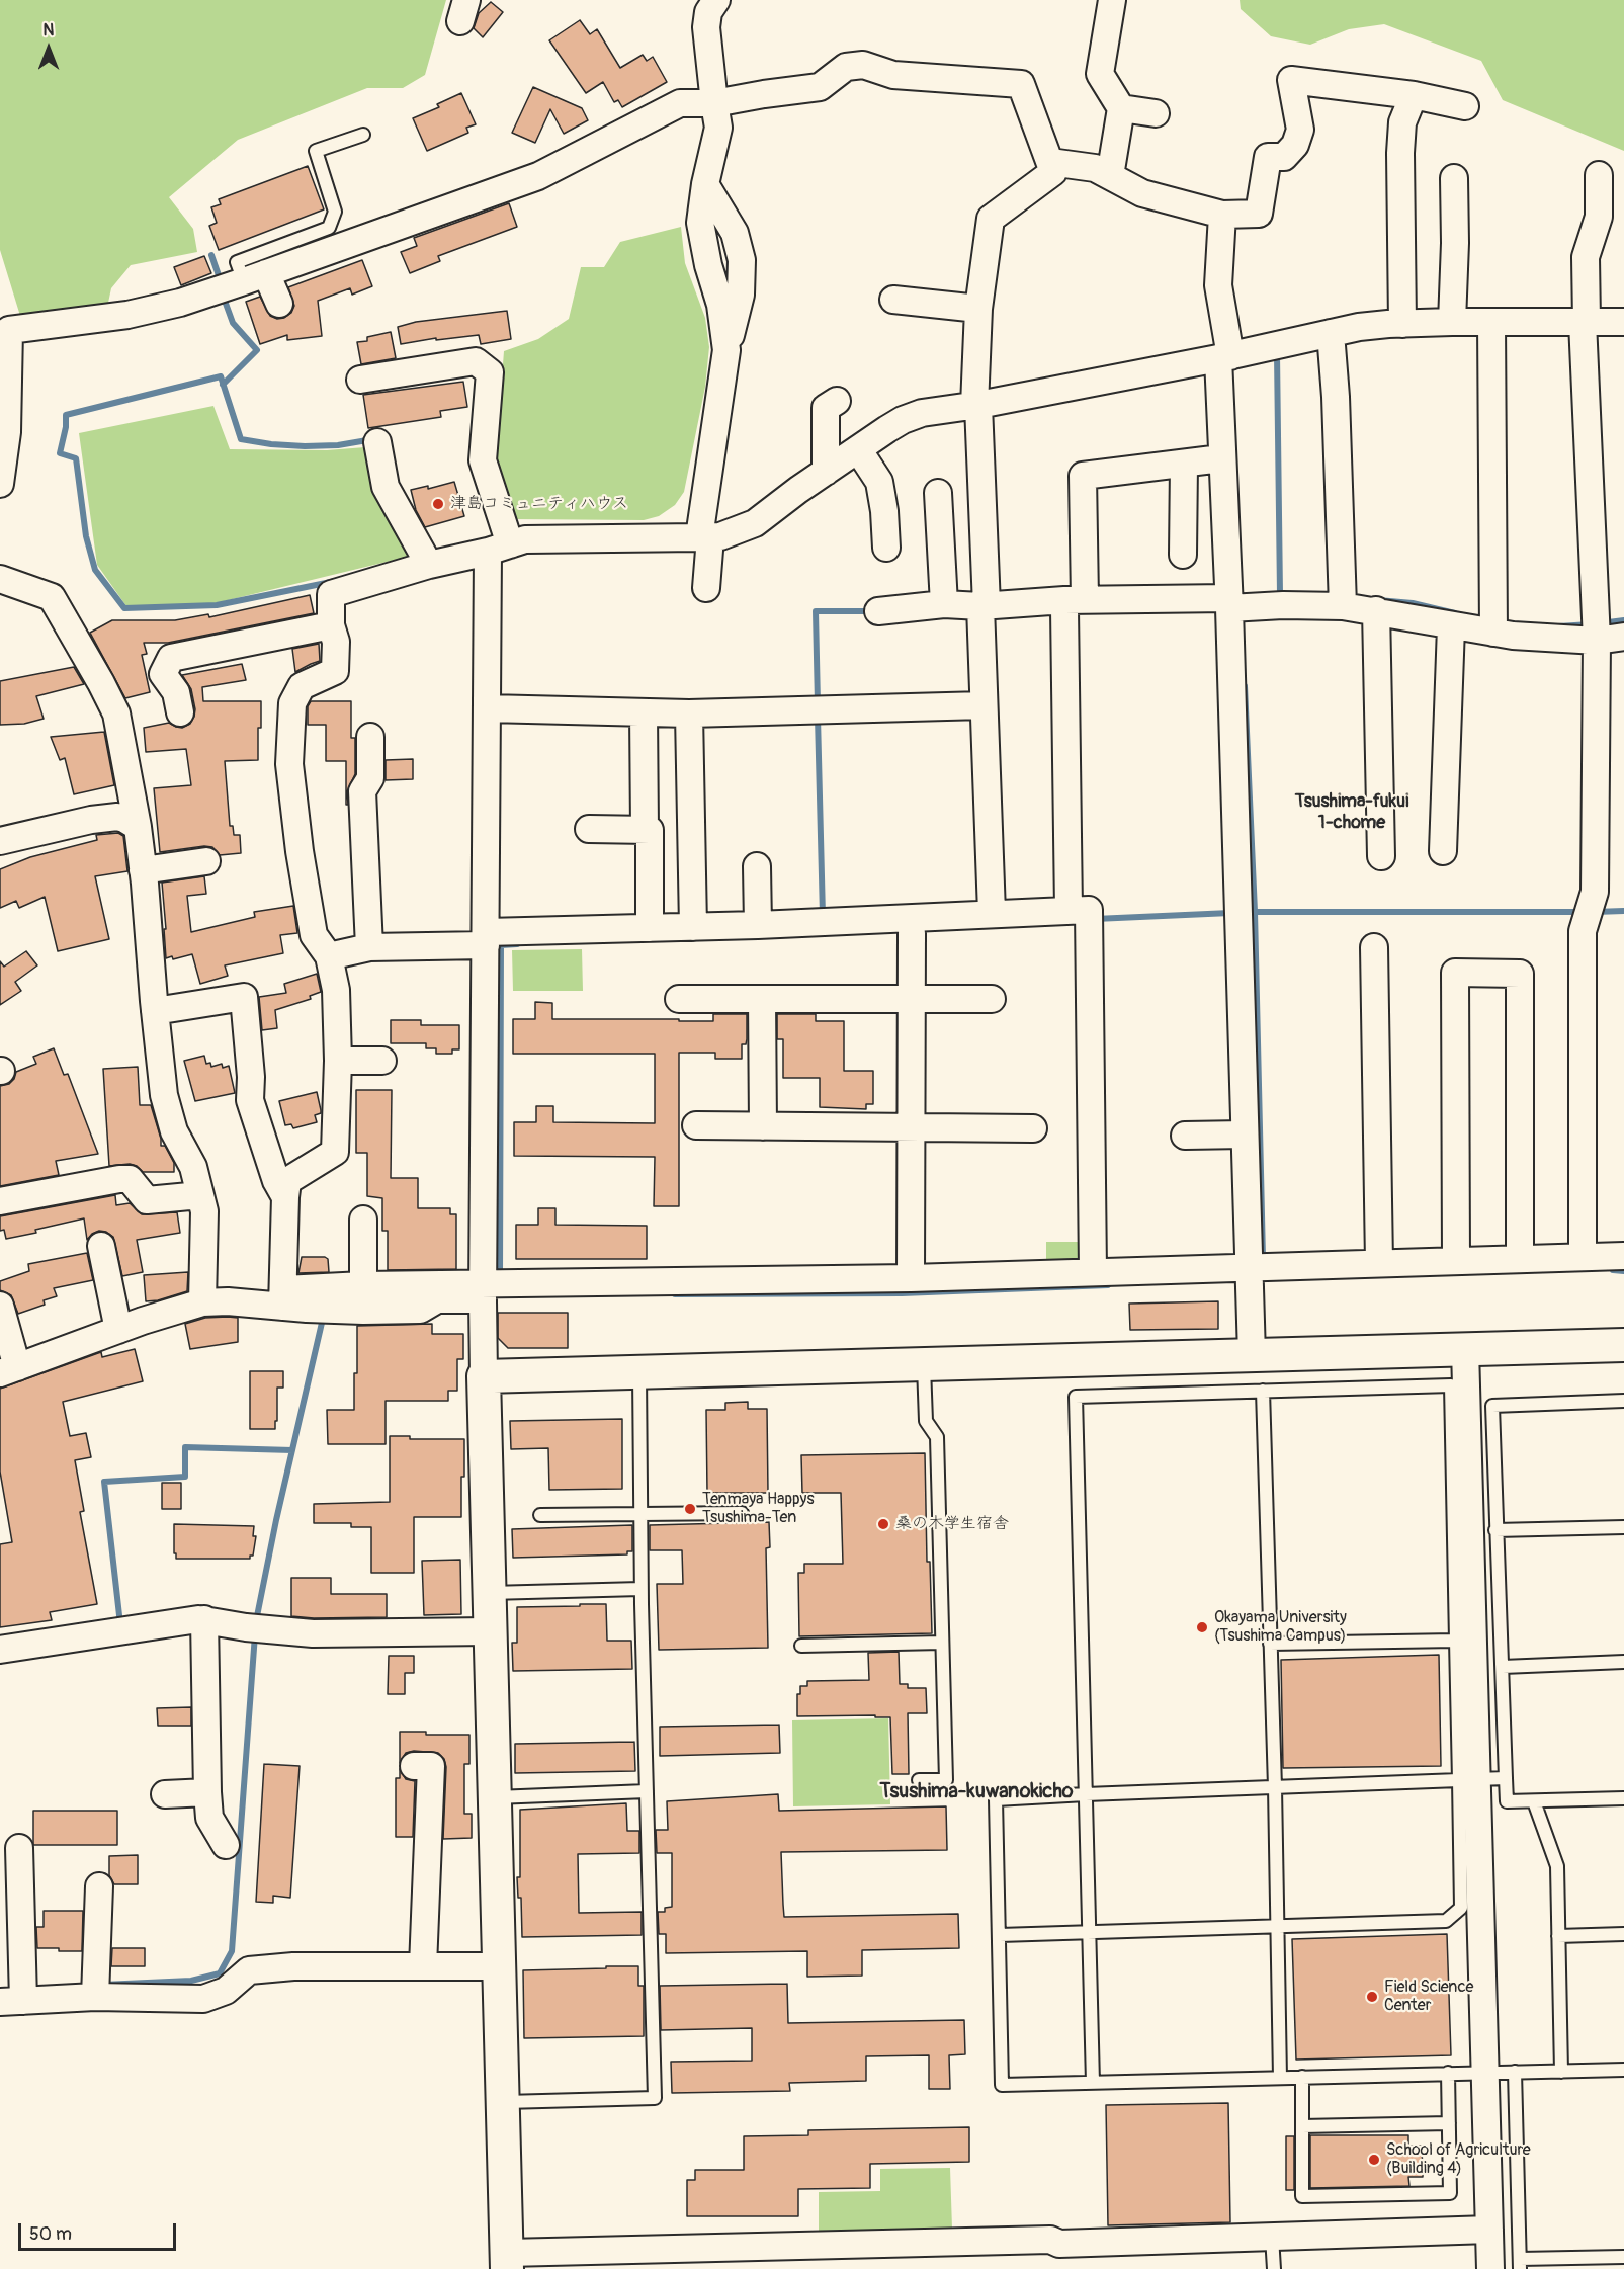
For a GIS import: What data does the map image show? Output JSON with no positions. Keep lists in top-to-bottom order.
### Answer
{
  "districts": ["Tsushima-fukui 1-chome", "Tsushima-kuwanokicho"],
  "places": [
    "津島コミュニティハウス",
    "Tenmaya Happys Tsushima-Ten",
    "桑の木学生宿舎",
    "Okayama University (Tsushima Campus)",
    "Field Science Center",
    "School of Agriculture (Building 4)"
  ],
  "scale_bar": "50 m",
  "north": "top"
}
